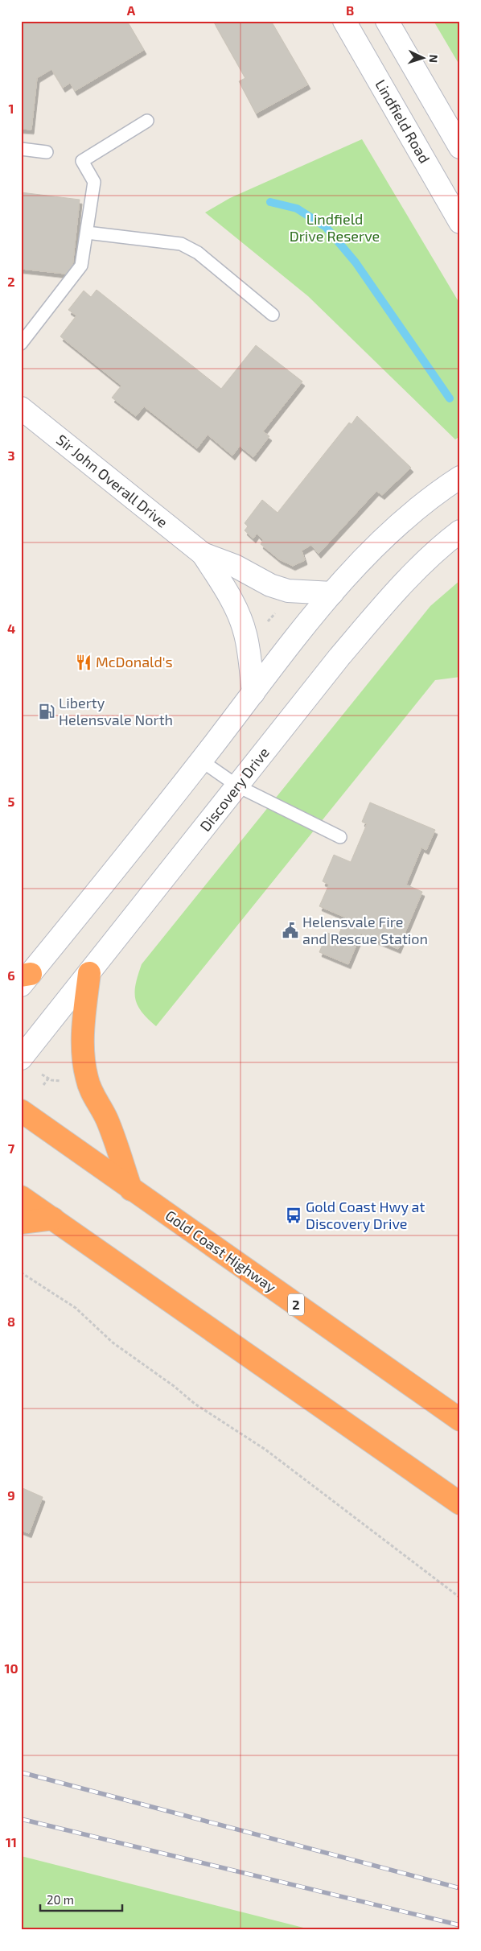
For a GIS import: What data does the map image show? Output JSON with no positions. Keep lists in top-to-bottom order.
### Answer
{
  "streets": {
    "highway": ["Gold Coast Highway", "2"],
    "main road": ["Lindfield Road", "Sir John Overall Drive", "Discovery Drive"]
  },
  "parks": ["Lindfield Drive Reserve"],
  "places": {
    "restaurant": ["McDonald's"],
    "fuel station": ["Liberty Helensvale North"],
    "public building": ["Helensvale Fire and Rescue Station"],
    "bus stop": ["Gold Coast Hwy at Discovery Drive"]
  },
  "scale_bar": "20 m",
  "north": "right",
  "grid": {
    "columns": ["A", "B"],
    "rows": [
      "1",
      "2",
      "3",
      "4",
      "5",
      "6",
      "7",
      "8",
      "9",
      "10",
      "11"
    ]
  }
}
